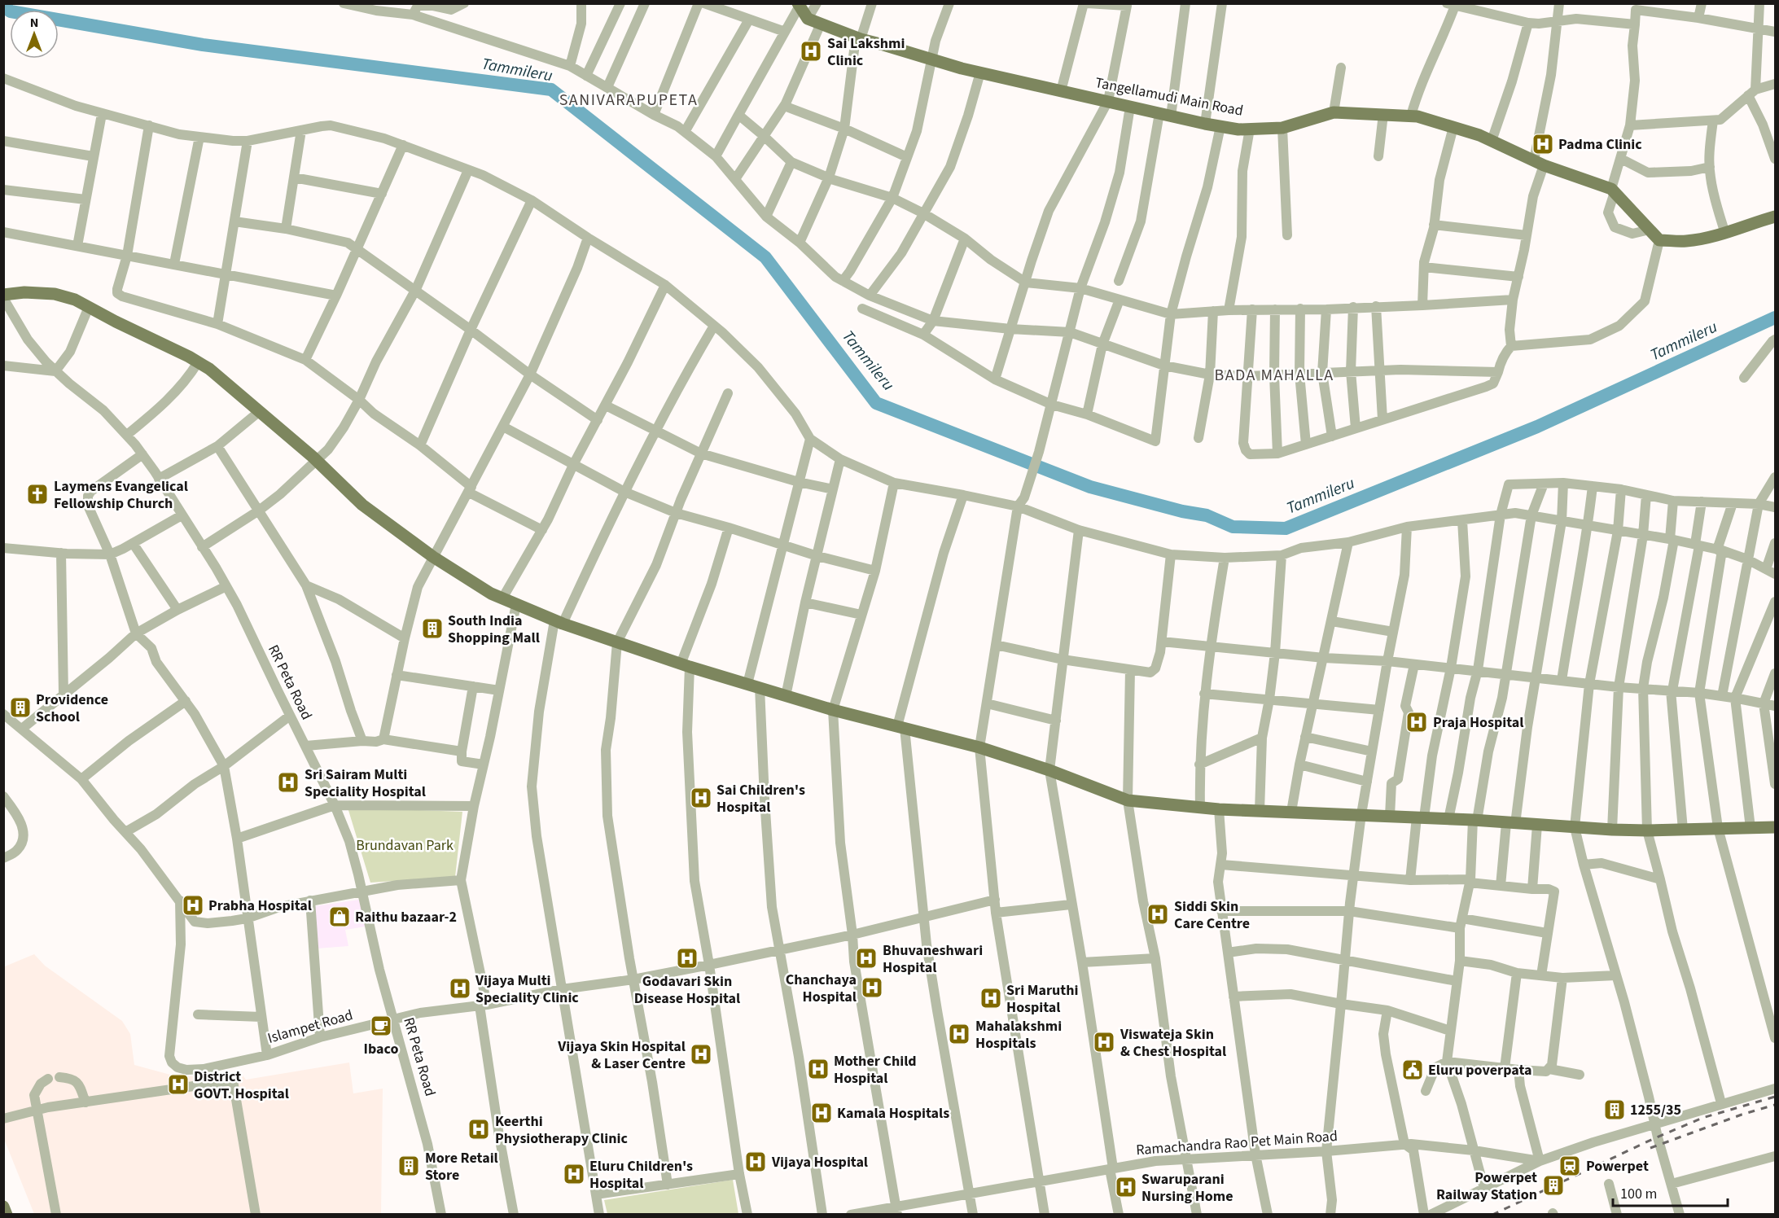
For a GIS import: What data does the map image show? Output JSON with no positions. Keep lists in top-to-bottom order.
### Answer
{
  "streets": {
    "main road": ["Tangellamudi Main Road"],
    "street": ["RR Peta Road", "Islampet Road", "Ramachandra Rao Pet Main Road"]
  },
  "crossings": [
    ["RR Peta Road", "Islampet Road"]
  ],
  "districts": ["SANIVARAPUPETA", "BADA MAHALLA"],
  "water": ["Tammileru"],
  "parks": ["Brundavan Park"],
  "places": {
    "hospital": [
      "Sai Lakshmi Clinic",
      "Padma Clinic",
      "Praja Hospital",
      "Sri Sairam Multi Speciality Hospital",
      "Sai Children's Hospital",
      "Prabha Hospital",
      "Siddi Skin Care Centre",
      "Godavari Skin Disease Hospital",
      "Bhuvaneshwari Hospital",
      "Chanchaya Hospital",
      "Vijaya Multi Speciality Clinic",
      "Sri Maruthi Hospital",
      "Mahalakshmi Hospitals",
      "Viswateja Skin & Chest Hospital",
      "Vijaya Skin Hospital & Laser Centre",
      "Mother Child Hospital",
      "District GOVT. Hospital",
      "Kamala Hospitals",
      "Keerthi Physiotherapy Clinic",
      "Vijaya Hospital",
      "Eluru Children's Hospital",
      "Swaruparani Nursing Home"
    ],
    "church": ["Laymens Evangelical Fellowship Church"],
    "building": [
      "South India Shopping Mall",
      "Providence School",
      "1255/35",
      "More Retail Store",
      "Powerpet Railway Station"
    ],
    "shop": ["Raithu bazaar-2"],
    "cafe": ["Ibaco"],
    "public building": ["Eluru poverpata"],
    "station": ["Powerpet"]
  },
  "scale_bar": "100 m",
  "north": "top"
}
